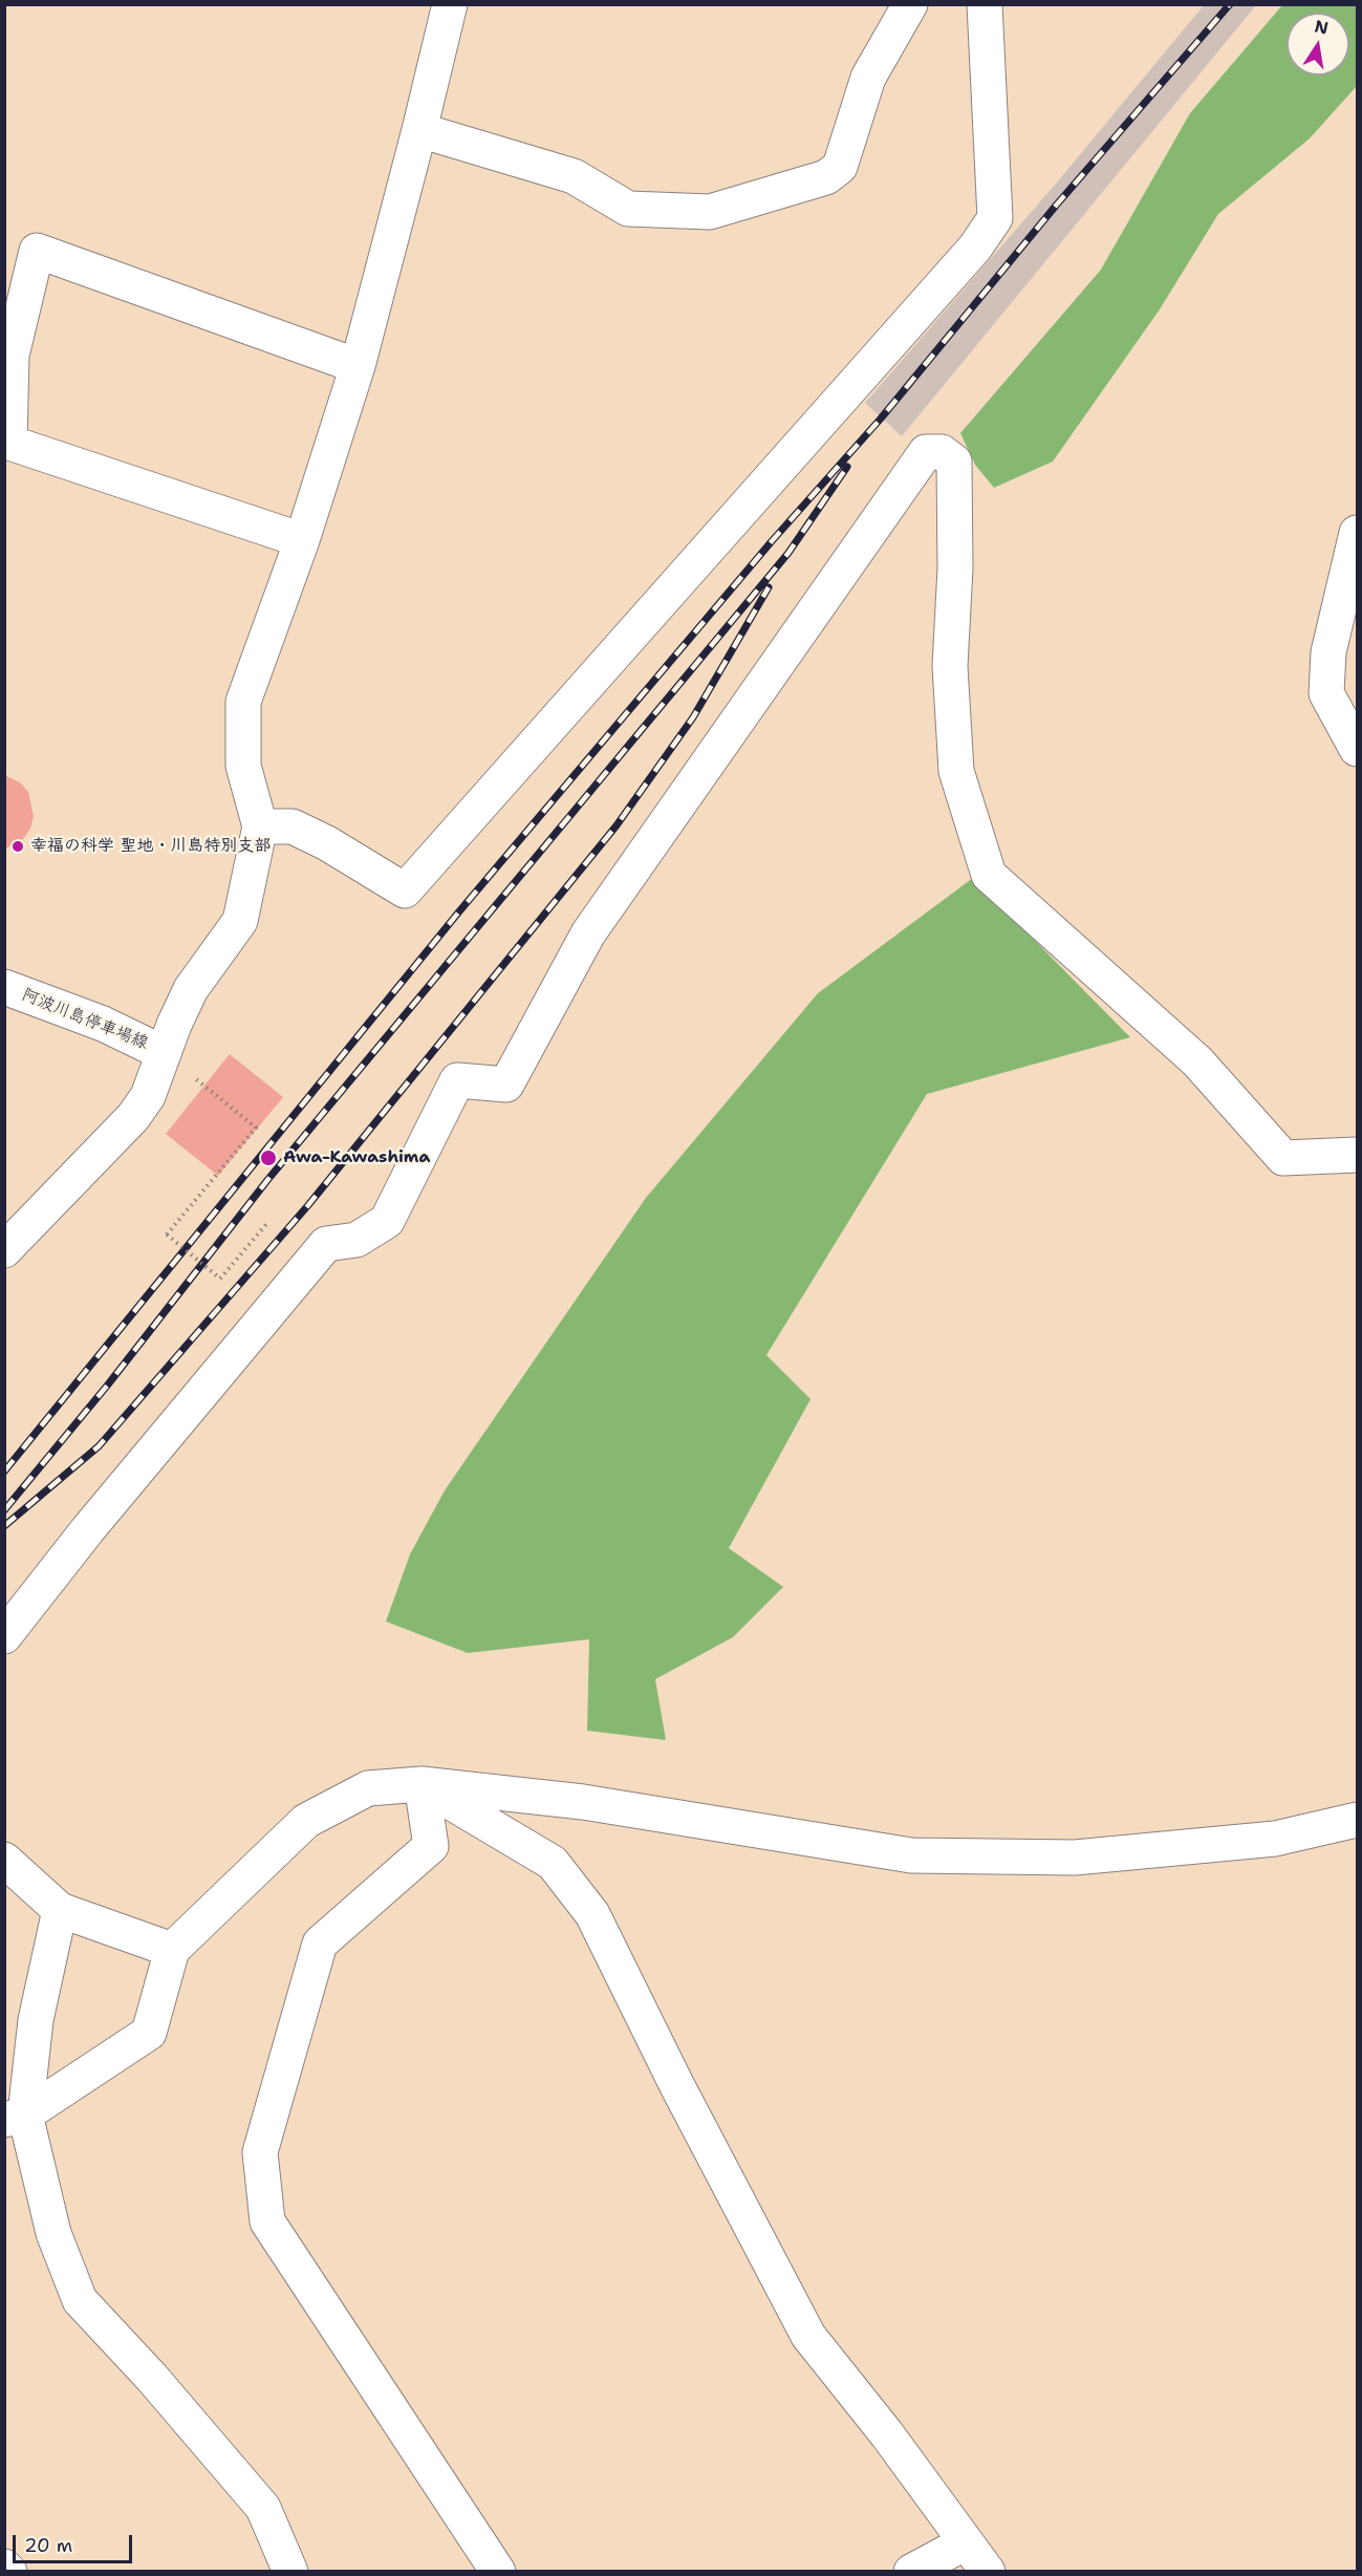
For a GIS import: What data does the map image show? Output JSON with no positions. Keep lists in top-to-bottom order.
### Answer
{
  "streets": {
    "street": ["阿波川島停車場線"]
  },
  "places": ["幸福の科学 聖地・川島特別支部", "Awa-Kawashima"],
  "scale_bar": "20 m",
  "north": "top"
}
